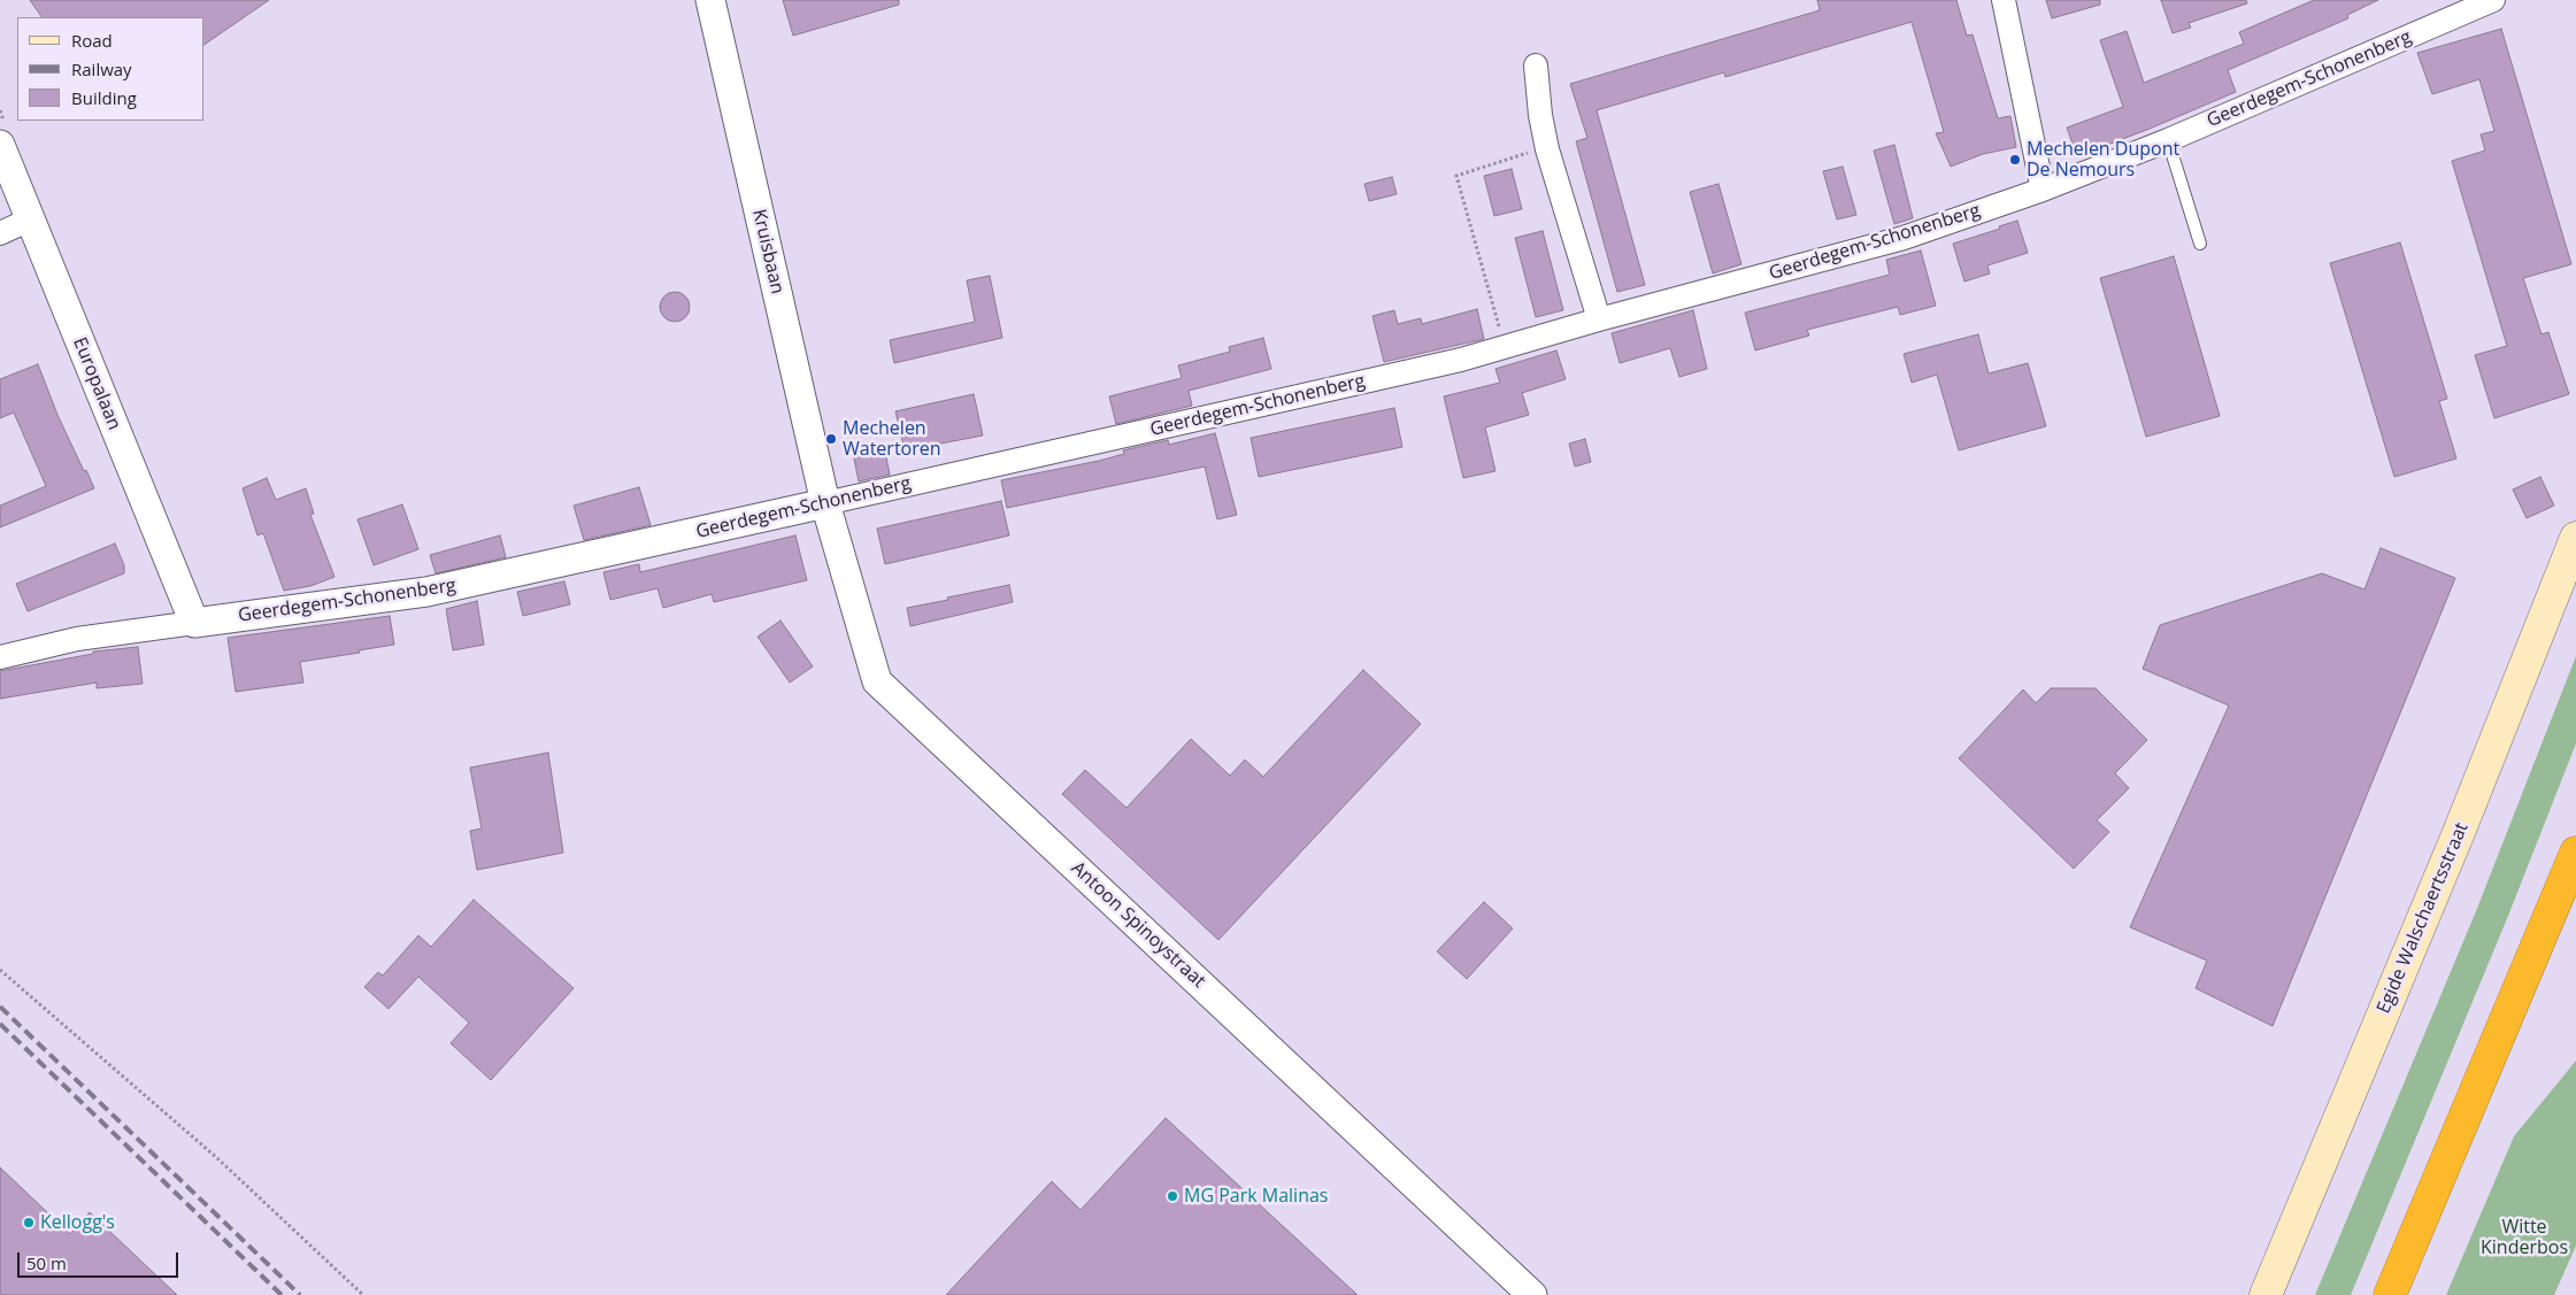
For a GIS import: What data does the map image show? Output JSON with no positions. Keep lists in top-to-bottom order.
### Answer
{
  "streets": {
    "main road": ["Egide Walschaertsstraat"],
    "street": [
      "Geerdegem-Schonenberg",
      "Kruisbaan",
      "Europalaan",
      "Antoon Spinoystraat"
    ]
  },
  "crossings": [
    ["Geerdegem-Schonenberg", "Kruisbaan"],
    ["Geerdegem-Schonenberg", "Europalaan"],
    ["Geerdegem-Schonenberg", "Antoon Spinoystraat"],
    ["Kruisbaan", "Antoon Spinoystraat"]
  ],
  "parks": ["Witte Kinderbos"],
  "places": [
    "Mechelen Dupont De Nemours",
    "Mechelen Watertoren",
    "MG Park Malinas",
    "Kellogg's"
  ],
  "legend": ["Road", "Railway", "Building"],
  "scale_bar": "50 m"
}
